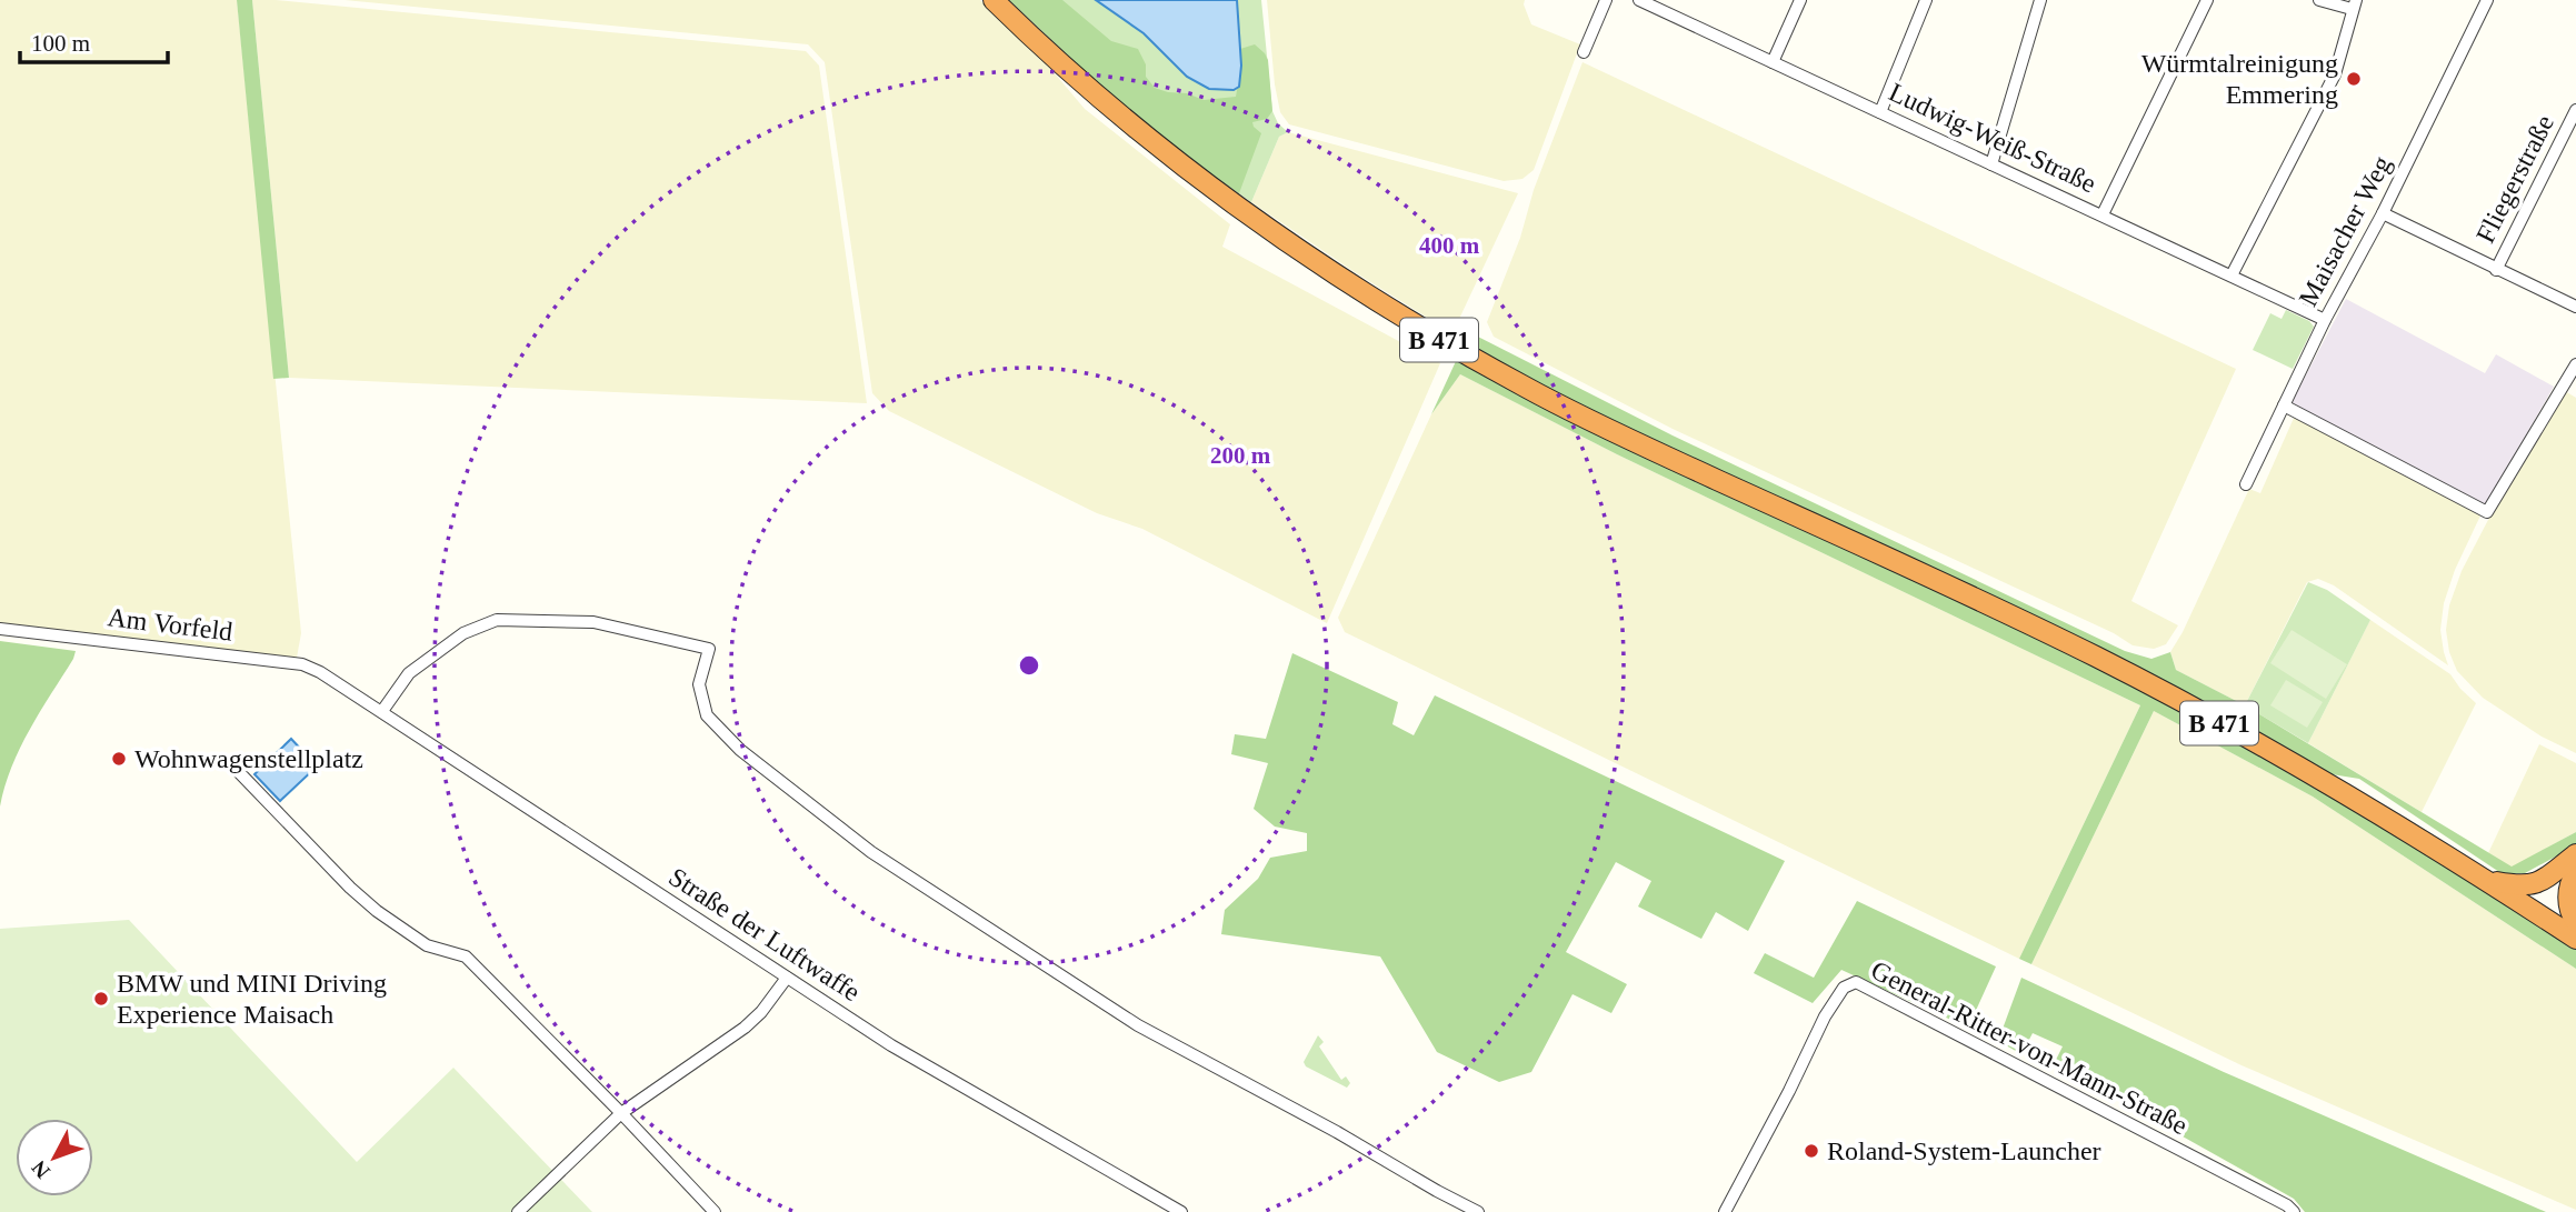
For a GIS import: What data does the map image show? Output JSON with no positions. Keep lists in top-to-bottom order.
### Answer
{
  "streets": {
    "highway": ["B 471"],
    "street": [
      "Ludwig-Weiß-Straße",
      "Fliegerstraße",
      "Maisacher Weg",
      "Am Vorfeld",
      "Straße der Luftwaffe",
      "General-Ritter-von-Mann-Straße"
    ]
  },
  "crossings": [
    ["Ludwig-Weiß-Straße", "Maisacher Weg"],
    ["Am Vorfeld", "Straße der Luftwaffe"]
  ],
  "places": [
    "Würmtalreinigung Emmering",
    "Wohnwagenstellplatz",
    "BMW und MINI Driving Experience Maisach",
    "Roland-System-Launcher"
  ],
  "scale_bar": "100 m",
  "north": "bottom left",
  "rings": ["400 m", "200 m"]
}
